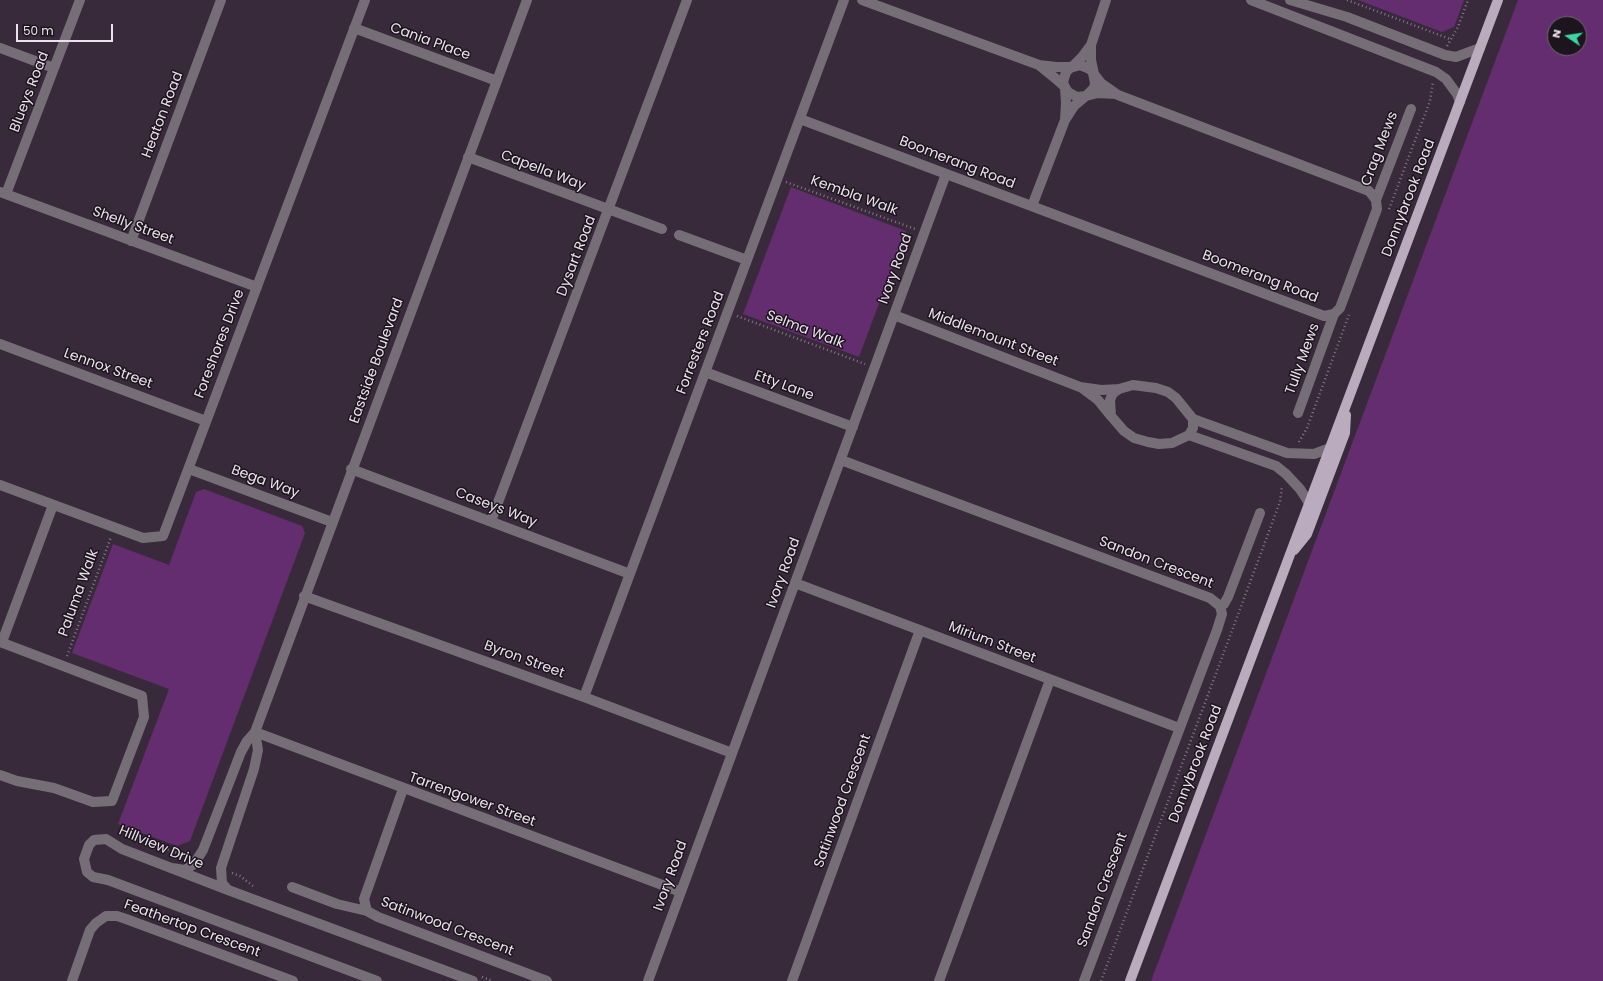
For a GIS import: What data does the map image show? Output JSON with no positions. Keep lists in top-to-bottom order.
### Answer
{
  "streets": {
    "main road": ["Donnybrook Road"],
    "street": [
      "Cania Place",
      "Blueys Road",
      "Heaton Road",
      "Crag Mews",
      "Boomerang Road",
      "Capella Way",
      "Shelly Street",
      "Dysart Road",
      "Ivory Road",
      "Middlemount Street",
      "Forresters Road",
      "Foreshores Drive",
      "Tully Mews",
      "Eastside Boulevard",
      "Lennox Street",
      "Etty Lane",
      "Bega Way",
      "Caseys Way",
      "Sandon Crescent",
      "Mirium Street",
      "Byron Street",
      "Tarrengower Street",
      "Satinwood Crescent",
      "Hillview Drive",
      "Feathertop Crescent"
    ],
    "path": ["Kembla Walk", "Selma Walk", "Paluma Walk"]
  },
  "crossings": [
    ["Cania Place", "Foreshores Drive"],
    ["Cania Place", "Eastside Boulevard"],
    ["Blueys Road", "Shelly Street"],
    ["Heaton Road", "Shelly Street"],
    ["Crag Mews", "Boomerang Road"],
    ["Boomerang Road", "Ivory Road"],
    ["Boomerang Road", "Forresters Road"],
    ["Boomerang Road", "Tully Mews"],
    ["Capella Way", "Dysart Road"],
    ["Capella Way", "Eastside Boulevard"],
    ["Kembla Walk", "Ivory Road"],
    ["Kembla Walk", "Forresters Road"],
    ["Shelly Street", "Foreshores Drive"],
    ["Dysart Road", "Caseys Way"],
    ["Ivory Road", "Selma Walk"],
    ["Ivory Road", "Middlemount Street"],
    ["Ivory Road", "Etty Lane"],
    ["Ivory Road", "Sandon Crescent"],
    ["Ivory Road", "Mirium Street"],
    ["Ivory Road", "Byron Street"],
    ["Ivory Road", "Tarrengower Street"],
    ["Selma Walk", "Forresters Road"],
    ["Forresters Road", "Etty Lane"],
    ["Forresters Road", "Caseys Way"],
    ["Forresters Road", "Byron Street"],
    ["Foreshores Drive", "Lennox Street"],
    ["Foreshores Drive", "Bega Way"],
    ["Foreshores Drive", "Paluma Walk"],
    ["Eastside Boulevard", "Bega Way"],
    ["Eastside Boulevard", "Caseys Way"],
    ["Eastside Boulevard", "Byron Street"],
    ["Eastside Boulevard", "Tarrengower Street"],
    ["Eastside Boulevard", "Hillview Drive"],
    ["Sandon Crescent", "Mirium Street"],
    ["Mirium Street", "Satinwood Crescent"],
    ["Tarrengower Street", "Satinwood Crescent"]
  ],
  "scale_bar": "50 m",
  "north": "left"
}
